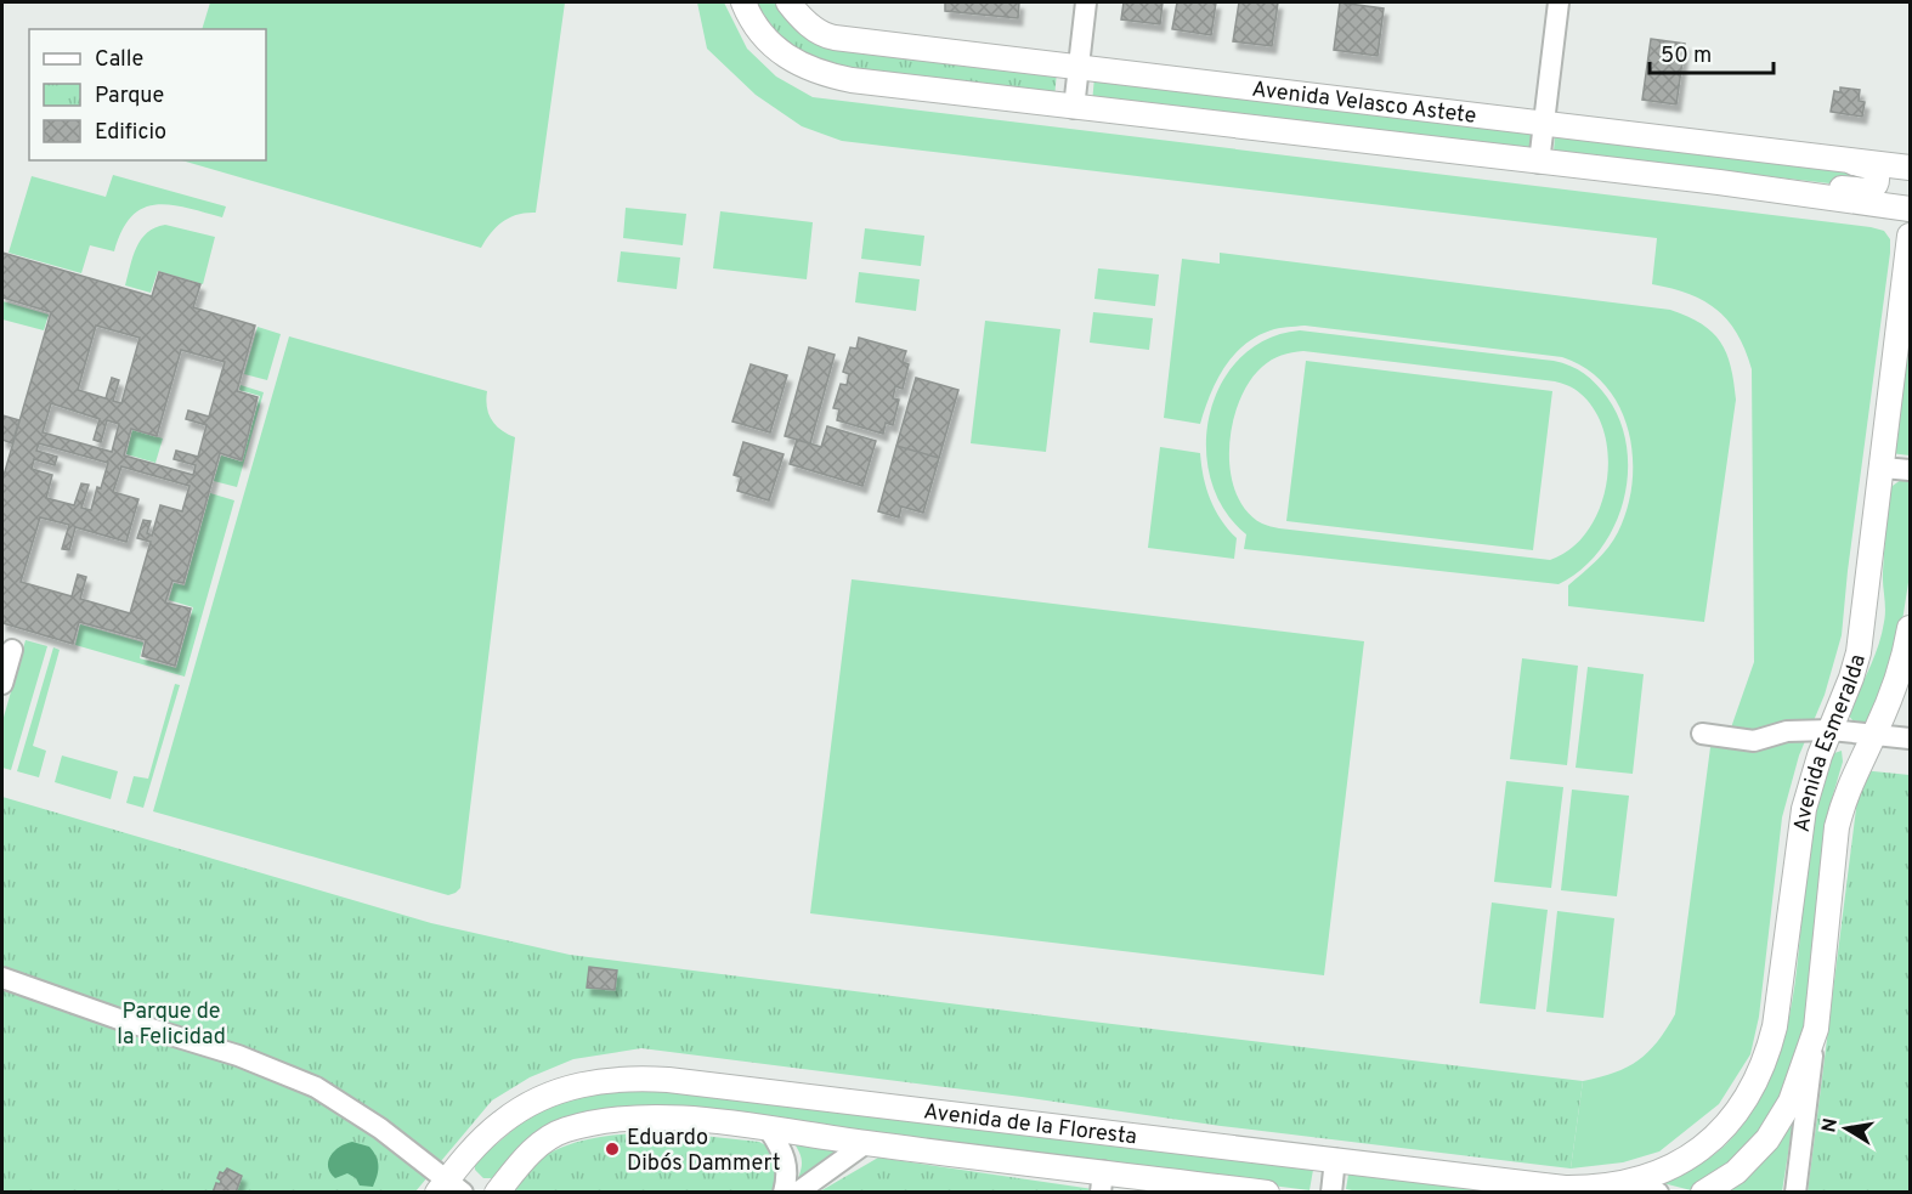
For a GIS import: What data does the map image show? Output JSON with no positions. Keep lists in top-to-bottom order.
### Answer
{
  "streets": {
    "main road": ["Avenida Velasco Astete", "Avenida Esmeralda", "Avenida de la Floresta"]
  },
  "crossings": [
    ["Avenida Esmeralda", "Avenida de la Floresta"]
  ],
  "parks": ["Parque de la Felicidad"],
  "places": ["Eduardo Dibós Dammert"],
  "legend": ["Calle", "Parque", "Edificio"],
  "scale_bar": "50 m",
  "north": "left"
}
